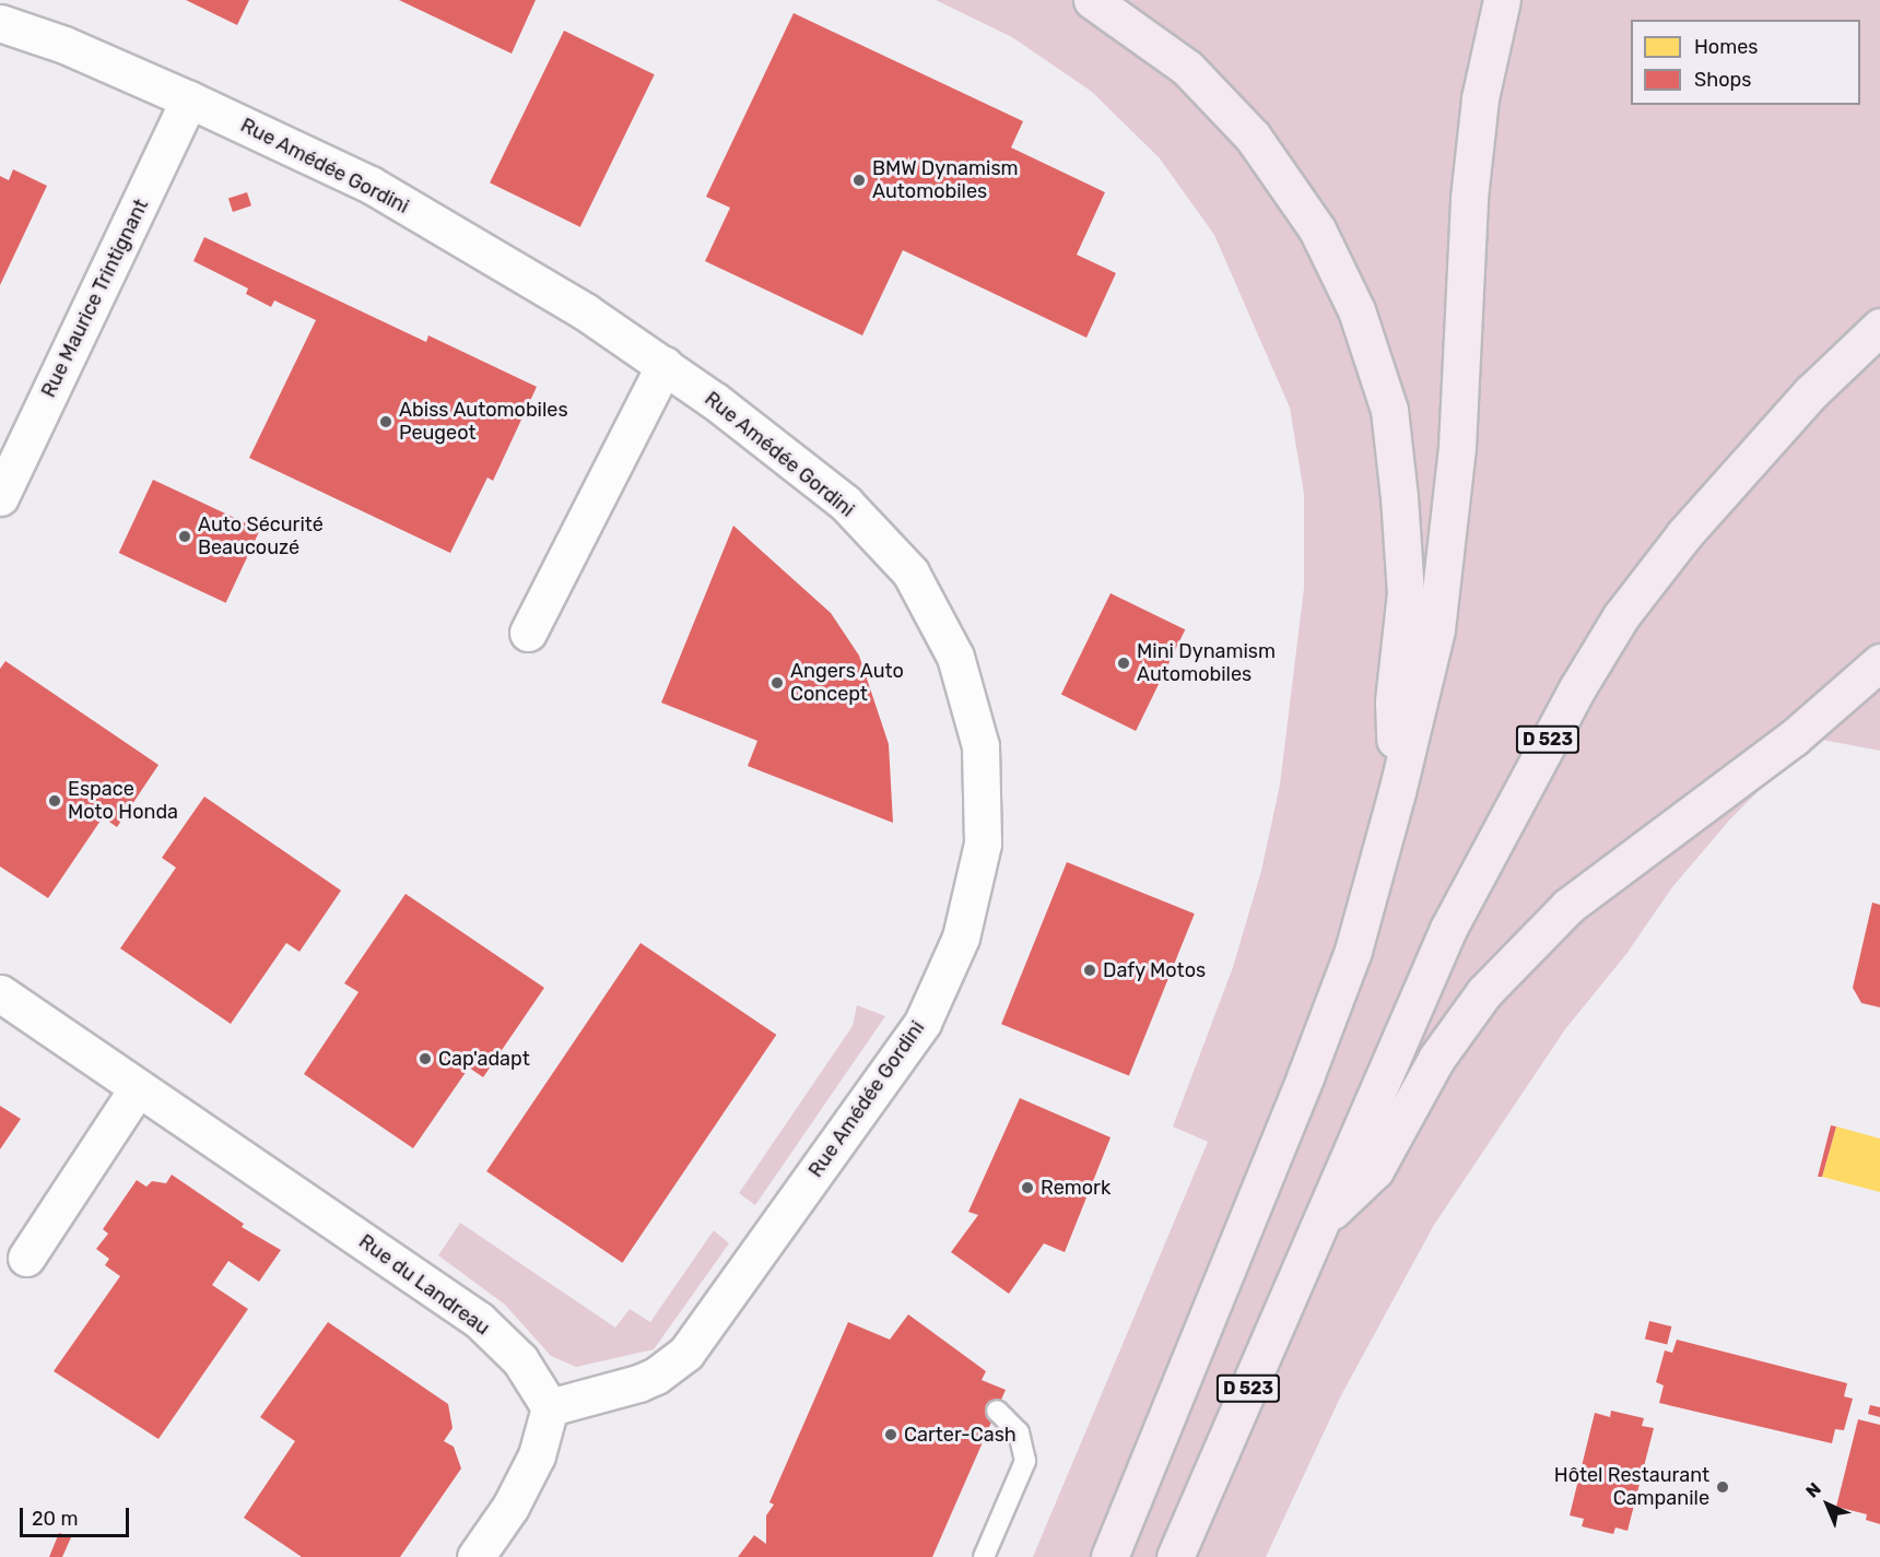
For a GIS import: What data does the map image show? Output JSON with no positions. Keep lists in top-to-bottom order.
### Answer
{
  "streets": {
    "highway": ["D 523"],
    "street": ["Rue Amédée Gordini", "Rue Maurice Trintignant", "Rue du Landreau"]
  },
  "crossings": [
    ["Rue Amédée Gordini", "Rue Maurice Trintignant"],
    ["Rue Amédée Gordini", "Rue du Landreau"]
  ],
  "places": [
    "BMW Dynamism Automobiles",
    "Abiss Automobiles Peugeot",
    "Auto Sécurité Beaucouzé",
    "Mini Dynamism Automobiles",
    "Angers Auto Concept",
    "Espace Moto Honda",
    "Dafy Motos",
    "Cap'adapt",
    "Remork",
    "Carter-Cash",
    "Hôtel Restaurant Campanile"
  ],
  "legend": ["Homes", "Shops"],
  "scale_bar": "20 m",
  "north": "top left"
}
